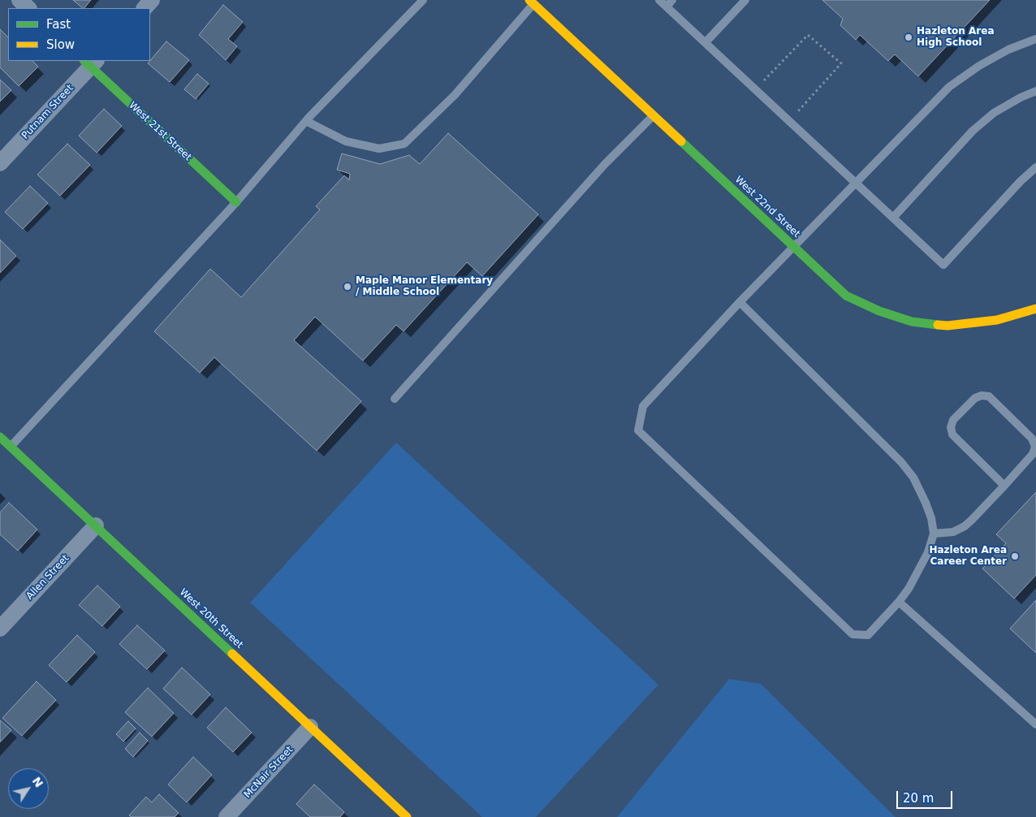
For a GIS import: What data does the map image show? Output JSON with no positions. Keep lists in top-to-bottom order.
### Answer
{
  "streets": {
    "street": [
      "Putnam Street",
      "West 21st Street",
      "West 22nd Street",
      "Allen Street",
      "West 20th Street",
      "McNair Street"
    ]
  },
  "crossings": [
    ["Putnam Street", "West 21st Street"],
    ["Allen Street", "West 20th Street"],
    ["West 20th Street", "McNair Street"]
  ],
  "places": ["Hazleton Area High School", "Maple Manor Elementary / Middle School", "Hazleton Area Career Center"],
  "legend": ["Fast", "Slow"],
  "scale_bar": "20 m",
  "north": "top right"
}
